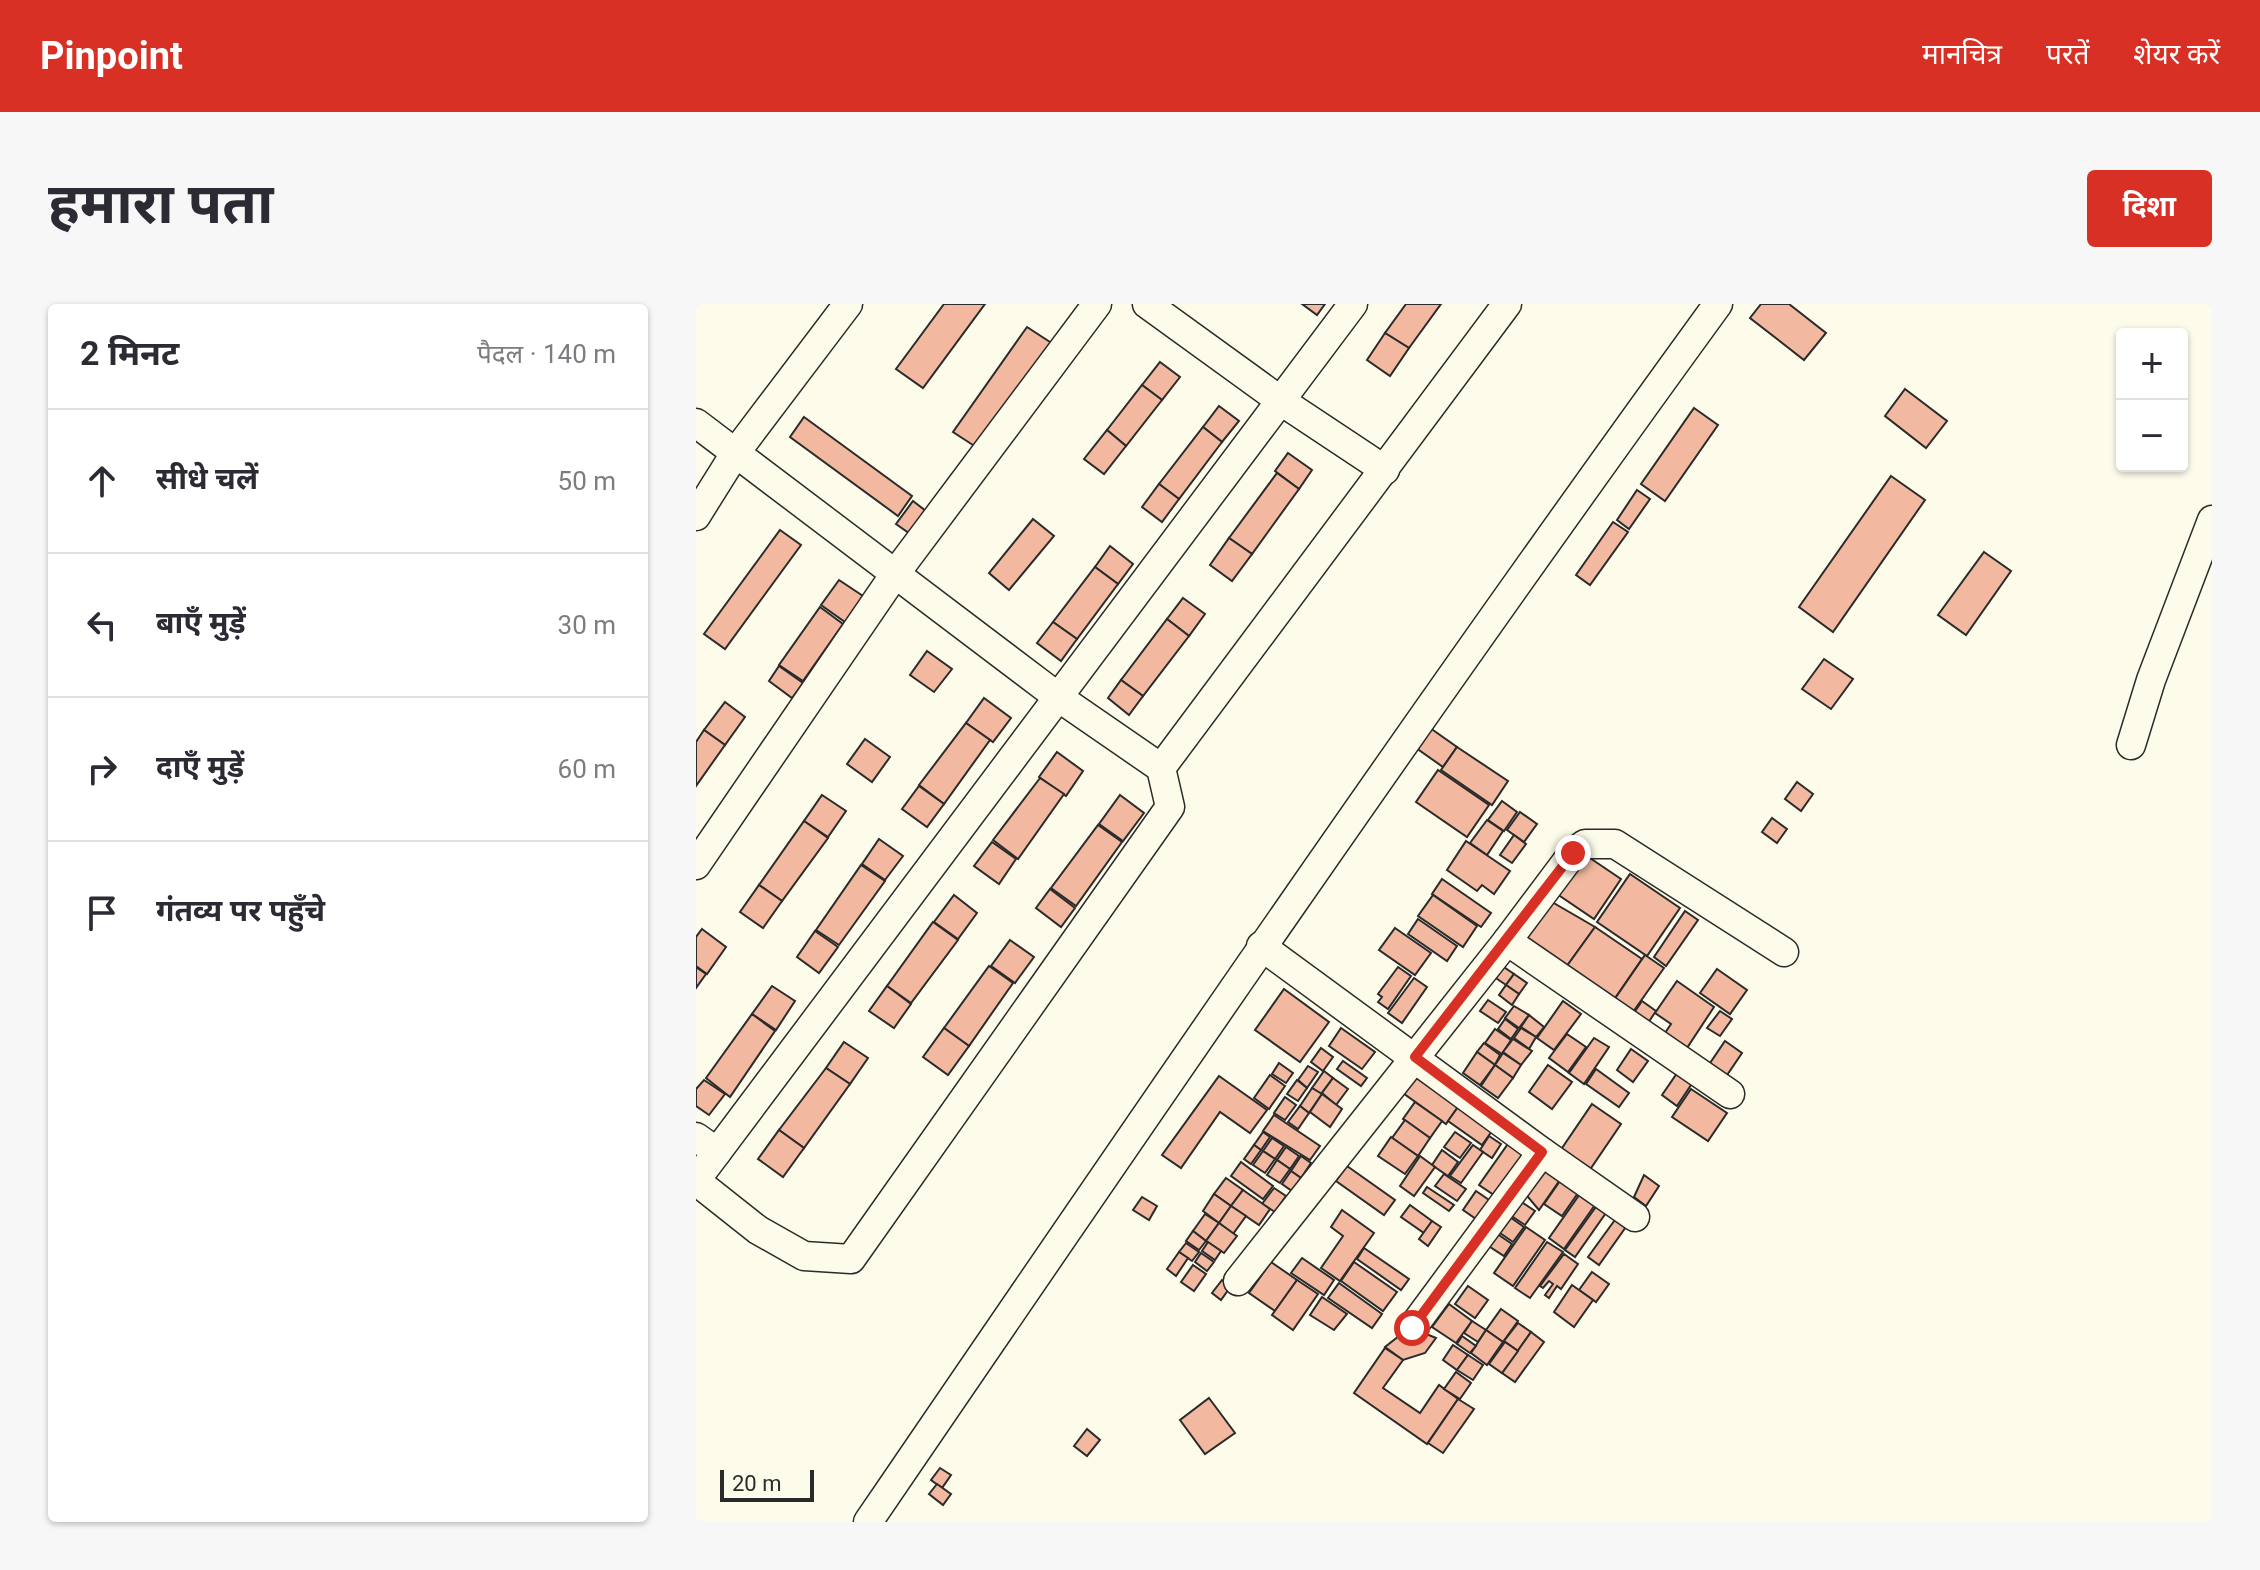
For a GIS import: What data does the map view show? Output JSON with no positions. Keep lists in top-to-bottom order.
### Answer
{
  "scale_bar": "20 m",
  "page": {
    "header": "Pinpoint",
    "nav": ["मानचित्र", "परतें", "शेयर करें"],
    "buttons": "दिशा",
    "title": "हमारा पता",
    "heading": ["2 मिनट", "पैदल · 140 m"],
    "map_buttons": ["+", "−"],
    "list": [
      ["सीधे चलें", "50 m"],
      ["बाएँ मुड़ें", "30 m"],
      ["दाएँ मुड़ें", "60 m"],
      "गंतव्य पर पहुँचे"
    ],
    "scale": "20 m"
  }
}
